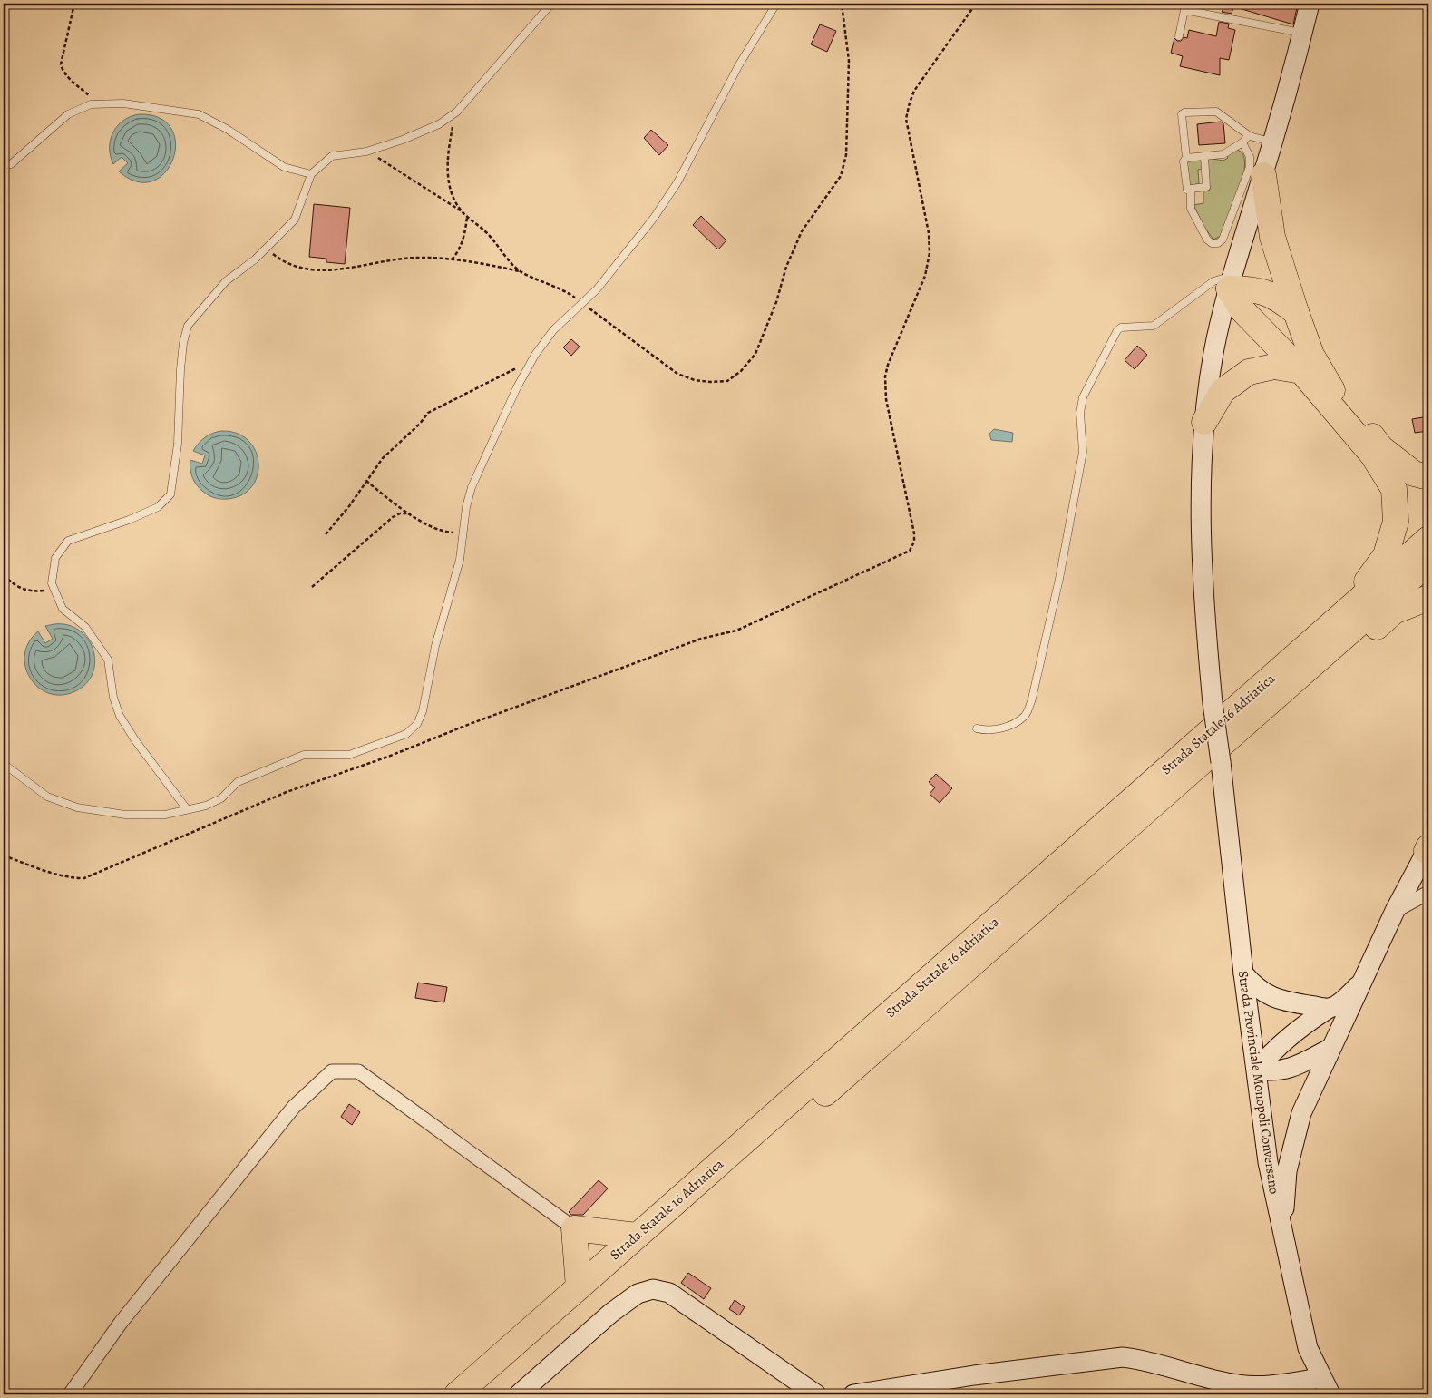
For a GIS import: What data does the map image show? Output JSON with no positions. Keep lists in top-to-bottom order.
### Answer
{
  "streets": {
    "highway": ["Strada Statale 16 Adriatica"],
    "main road": ["Strada Provinciale Monopoli Conversano"]
  }
}
